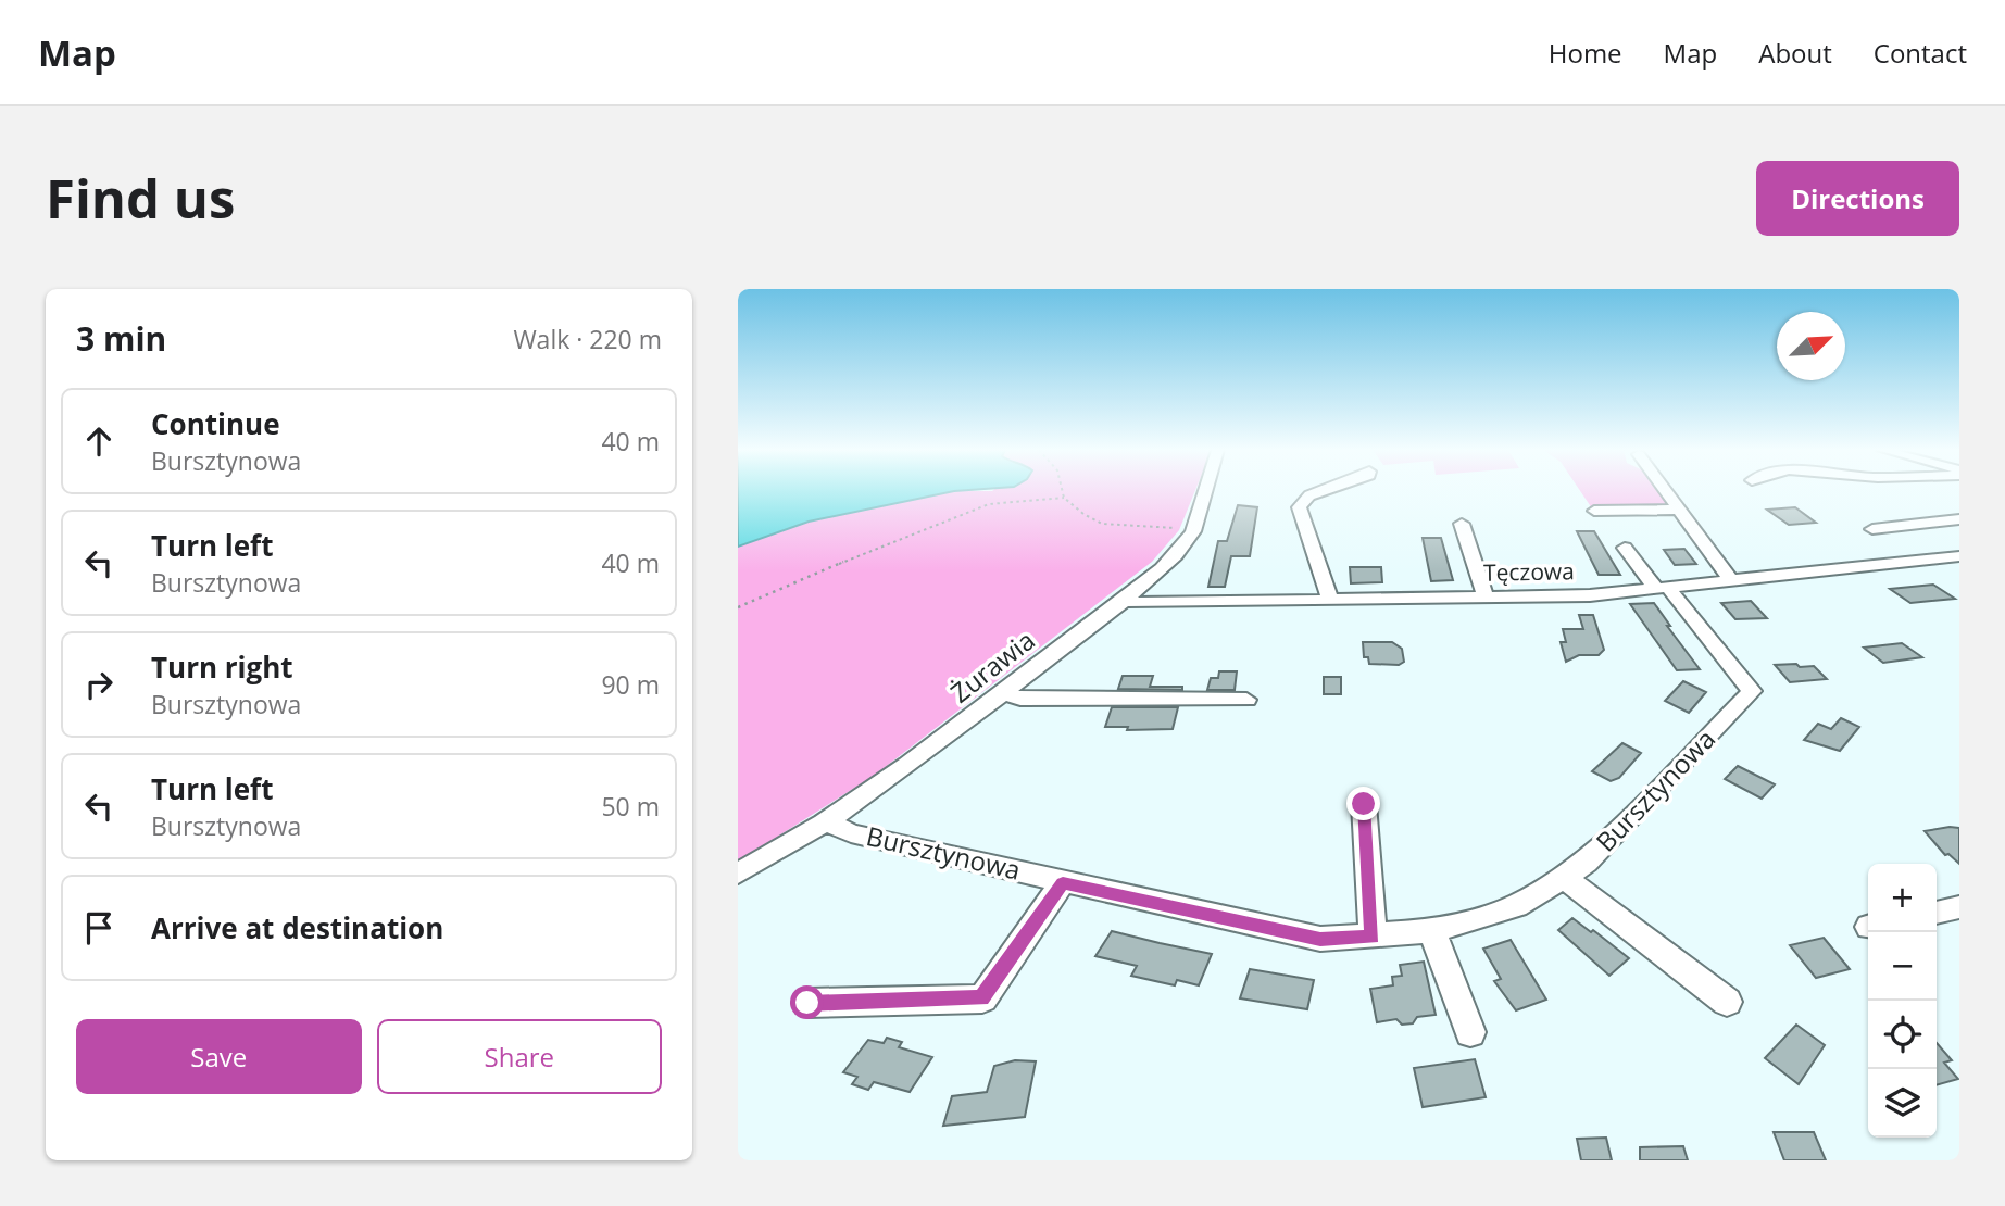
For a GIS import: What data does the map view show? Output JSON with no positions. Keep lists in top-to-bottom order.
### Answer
{
  "streets": {
    "street": ["Tęczowa", "Żurawia", "Bursztynowa"]
  },
  "crossings": [
    ["Tęczowa", "Żurawia"],
    ["Tęczowa", "Bursztynowa"],
    ["Żurawia", "Bursztynowa"]
  ],
  "north": "top right",
  "page": {
    "header": "Map",
    "nav": [
      "Home",
      "Map",
      "About",
      "Contact"
    ],
    "buttons": [
      "Directions",
      ["Save", "Share"]
    ],
    "title": "Find us",
    "heading": ["3 min", "Walk · 220 m"],
    "list": [
      ["Continue", "Bursztynowa", "40 m"],
      ["Turn left", "Bursztynowa", "40 m"],
      ["Turn right", "Bursztynowa", "90 m"],
      ["Turn left", "Bursztynowa", "50 m"],
      "Arrive at destination"
    ],
    "map_buttons": ["+", "−"]
  }
}
